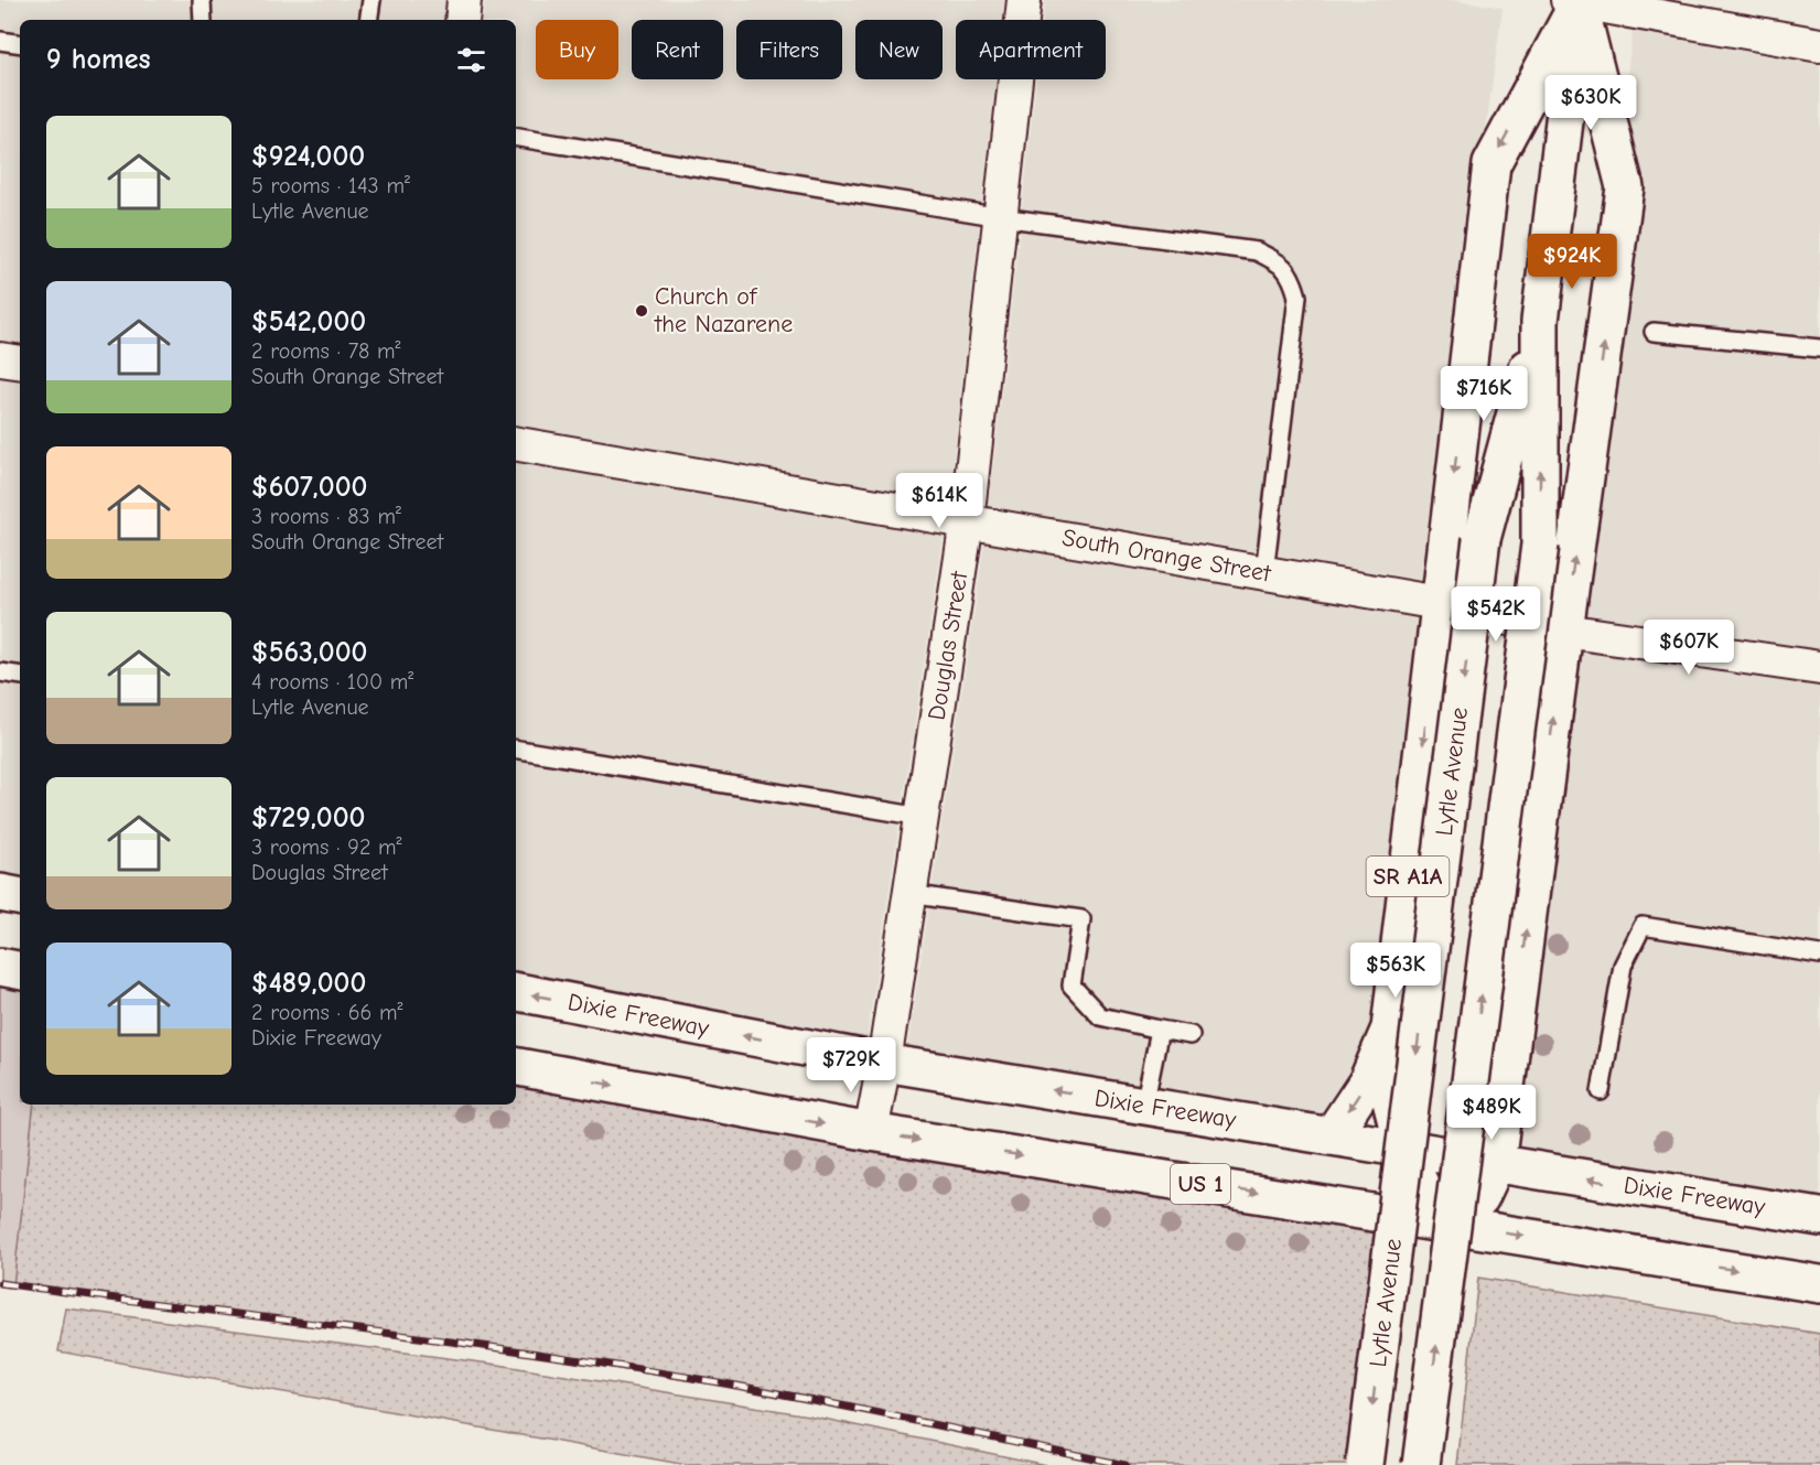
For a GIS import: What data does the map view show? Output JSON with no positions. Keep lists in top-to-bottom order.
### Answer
{
  "streets": {
    "main road": [
      "Lytle Avenue",
      "SR A1A",
      "Dixie Freeway",
      "US 1"
    ],
    "street": ["South Orange Street", "Douglas Street"]
  },
  "crossings": [
    ["South Orange Street", "Douglas Street"],
    ["South Orange Street", "SR A1A"],
    ["Douglas Street", "Dixie Freeway"],
    ["Douglas Street", "US 1"],
    ["Lytle Avenue", "SR A1A"],
    ["SR A1A", "Dixie Freeway"]
  ],
  "places": ["Church of the Nazarene"],
  "page": {
    "chip": [
      "Buy",
      "Rent",
      "Filters",
      "New",
      "Apartment"
    ],
    "heading": "9 homes",
    "price": [
      "$630K",
      "$924K",
      "$716K",
      "$614K",
      "$542K",
      "$607K",
      "$563K",
      "$729K",
      "$489K"
    ],
    "list": [
      {
        "name": "$924,000",
        "note": "5 rooms · 143 m² · Lytle Avenue"
      },
      {
        "name": "$542,000",
        "note": "2 rooms · 78 m² · South Orange Street"
      },
      {
        "name": "$607,000",
        "note": "3 rooms · 83 m² · South Orange Street"
      },
      {
        "name": "$563,000",
        "note": "4 rooms · 100 m² · Lytle Avenue"
      },
      {
        "name": "$729,000",
        "note": "3 rooms · 92 m² · Douglas Street"
      },
      {
        "name": "$489,000",
        "note": "2 rooms · 66 m² · Dixie Freeway"
      }
    ]
  }
}
